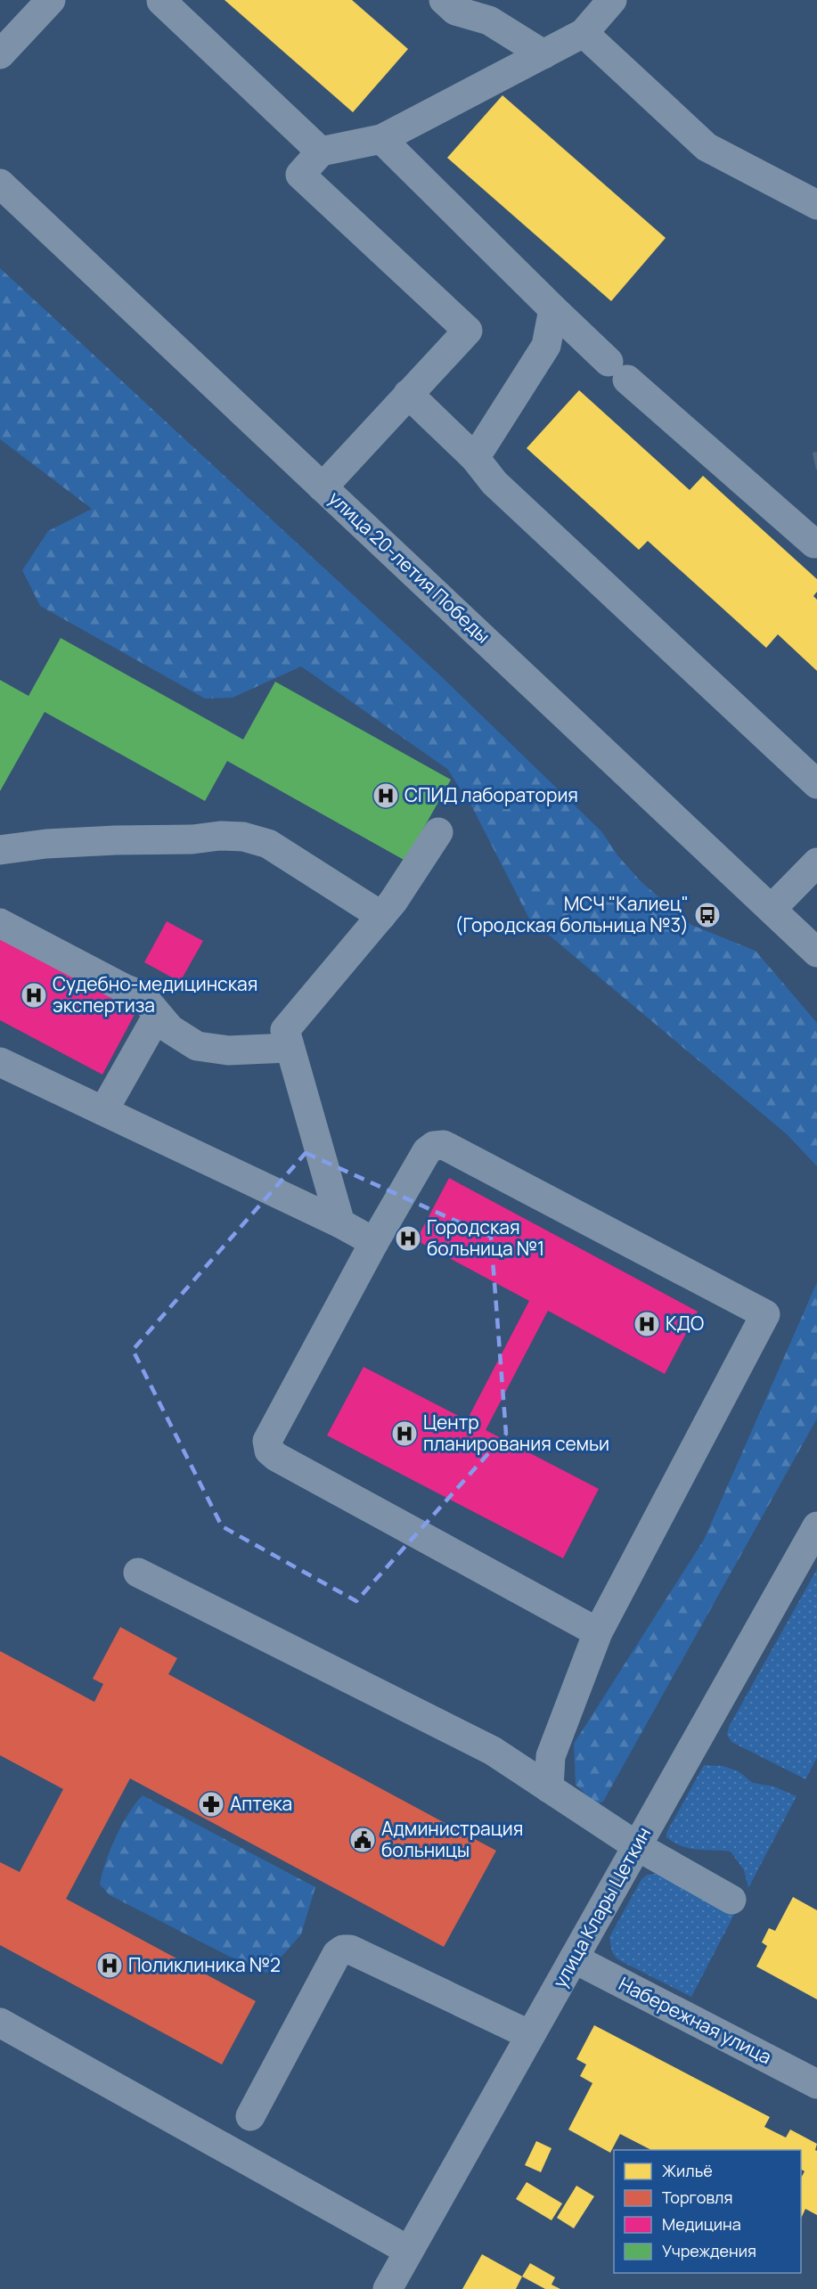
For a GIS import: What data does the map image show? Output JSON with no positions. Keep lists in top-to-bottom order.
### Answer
{
  "streets": {
    "street": ["улица 20-летия Победы", "улица Клары Цеткин", "Набережная улица"]
  },
  "crossings": [
    ["улица Клары Цеткин", "Набережная улица"]
  ],
  "places": {
    "hospital": [
      "СПИД лаборатория",
      "Судебно-медицинская экспертиза",
      "Городская больница №1",
      "КДО",
      "Центр планирования семьи",
      "Поликлиника №2"
    ],
    "bus stop": ["МСЧ \"Калиец\" (Городская больница №3)"],
    "pharmacy": ["Аптека"],
    "public building": ["Администрация больницы"]
  },
  "legend": [
    "Жильё",
    "Торговля",
    "Медицина",
    "Учреждения"
  ]
}
